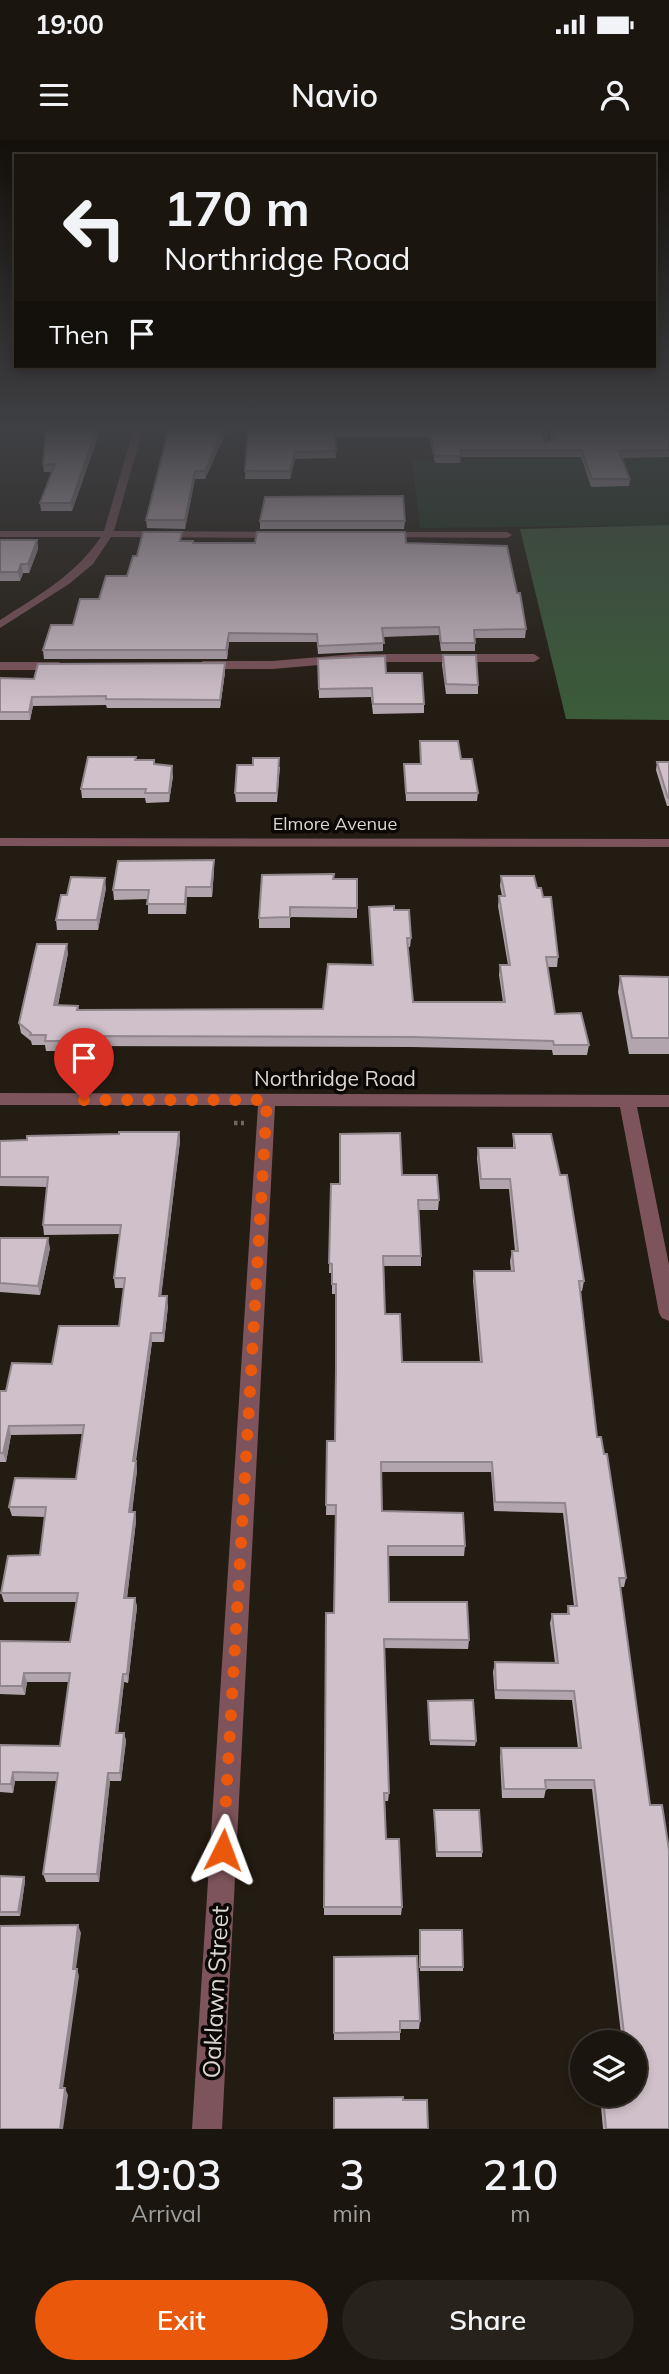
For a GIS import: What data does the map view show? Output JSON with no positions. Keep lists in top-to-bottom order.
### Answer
{
  "streets": {
    "street": ["Elmore Avenue", "Northridge Road", "Oaklawn Street"]
  },
  "crossings": [
    ["Northridge Road", "Oaklawn Street"]
  ],
  "page": {
    "status": "19:00",
    "header": "Navio",
    "turn": ["170 m", "Northridge Road"],
    "then": "Then",
    "eta": [
      "19:03",
      "Arrival",
      "3",
      "min",
      "210",
      "m"
    ],
    "buttons": ["Exit", "Share"]
  }
}
